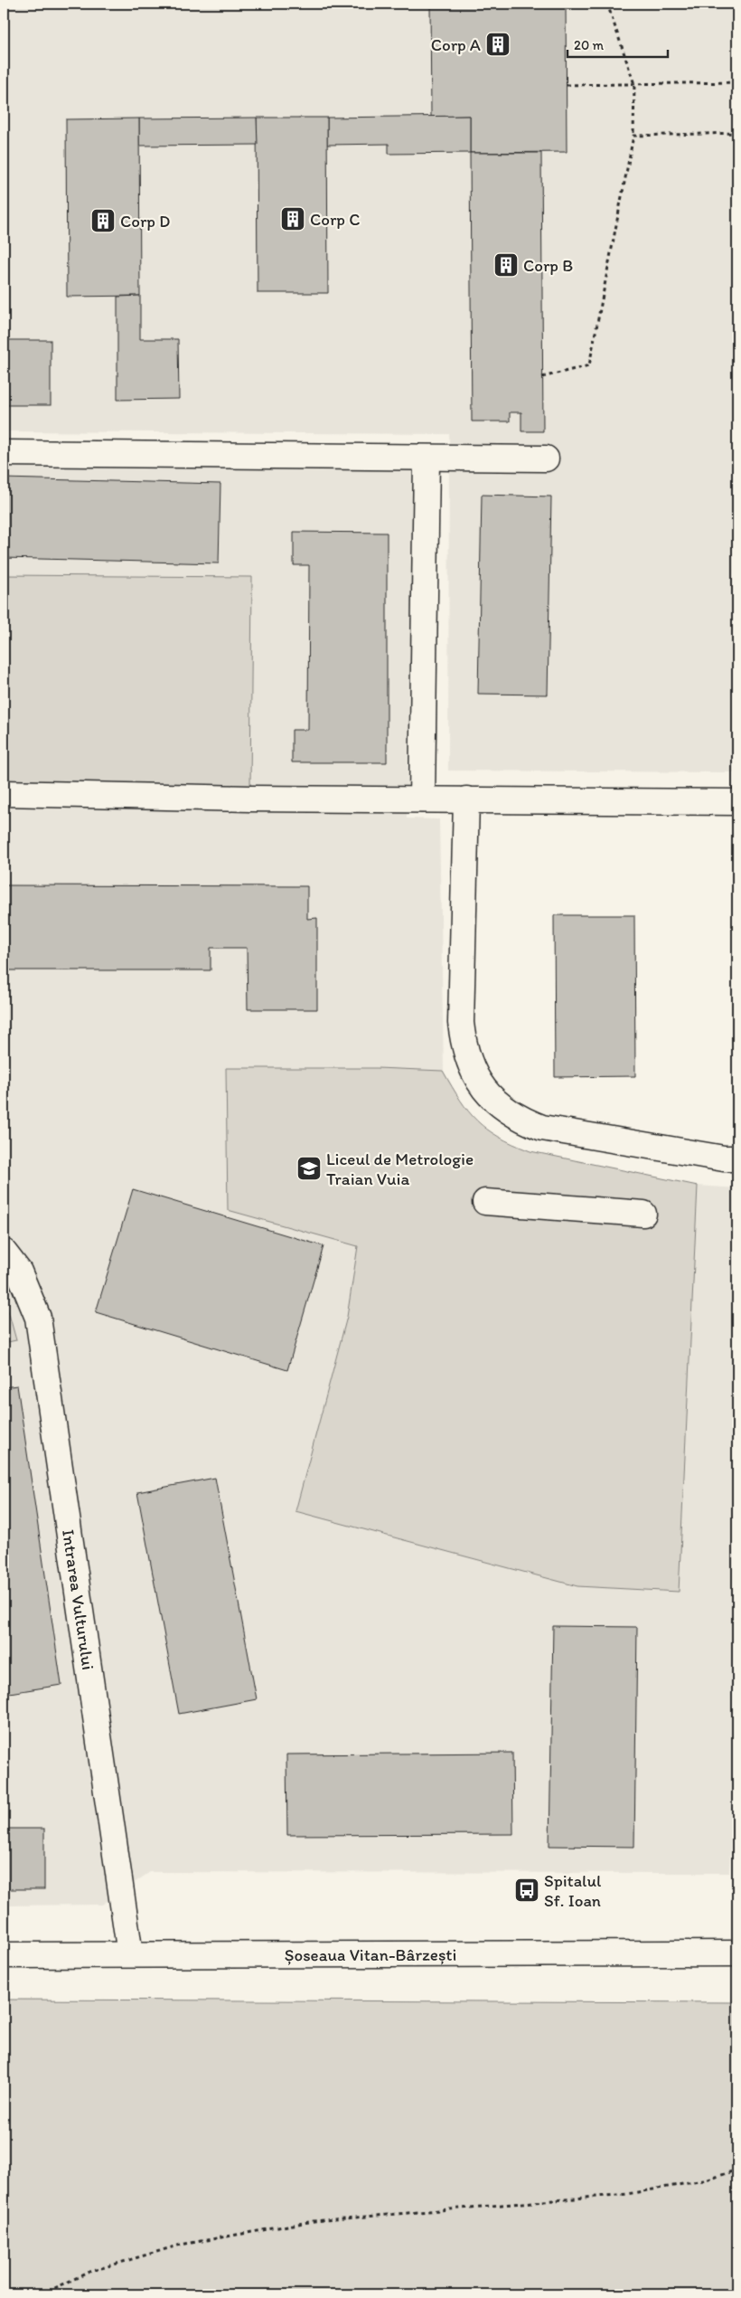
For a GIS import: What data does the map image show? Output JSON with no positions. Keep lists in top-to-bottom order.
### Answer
{
  "streets": {
    "main road": ["Intrarea Vulturului", "Șoseaua Vitan-Bârzești"]
  },
  "crossings": [
    ["Intrarea Vulturului", "Șoseaua Vitan-Bârzești"]
  ],
  "places": {
    "building": [
      "Corp A",
      "Corp C",
      "Corp D",
      "Corp B"
    ],
    "school or university": ["Liceul de Metrologie Traian Vuia"],
    "bus stop": ["Spitalul Sf. Ioan"]
  },
  "scale_bar": "20 m"
}
